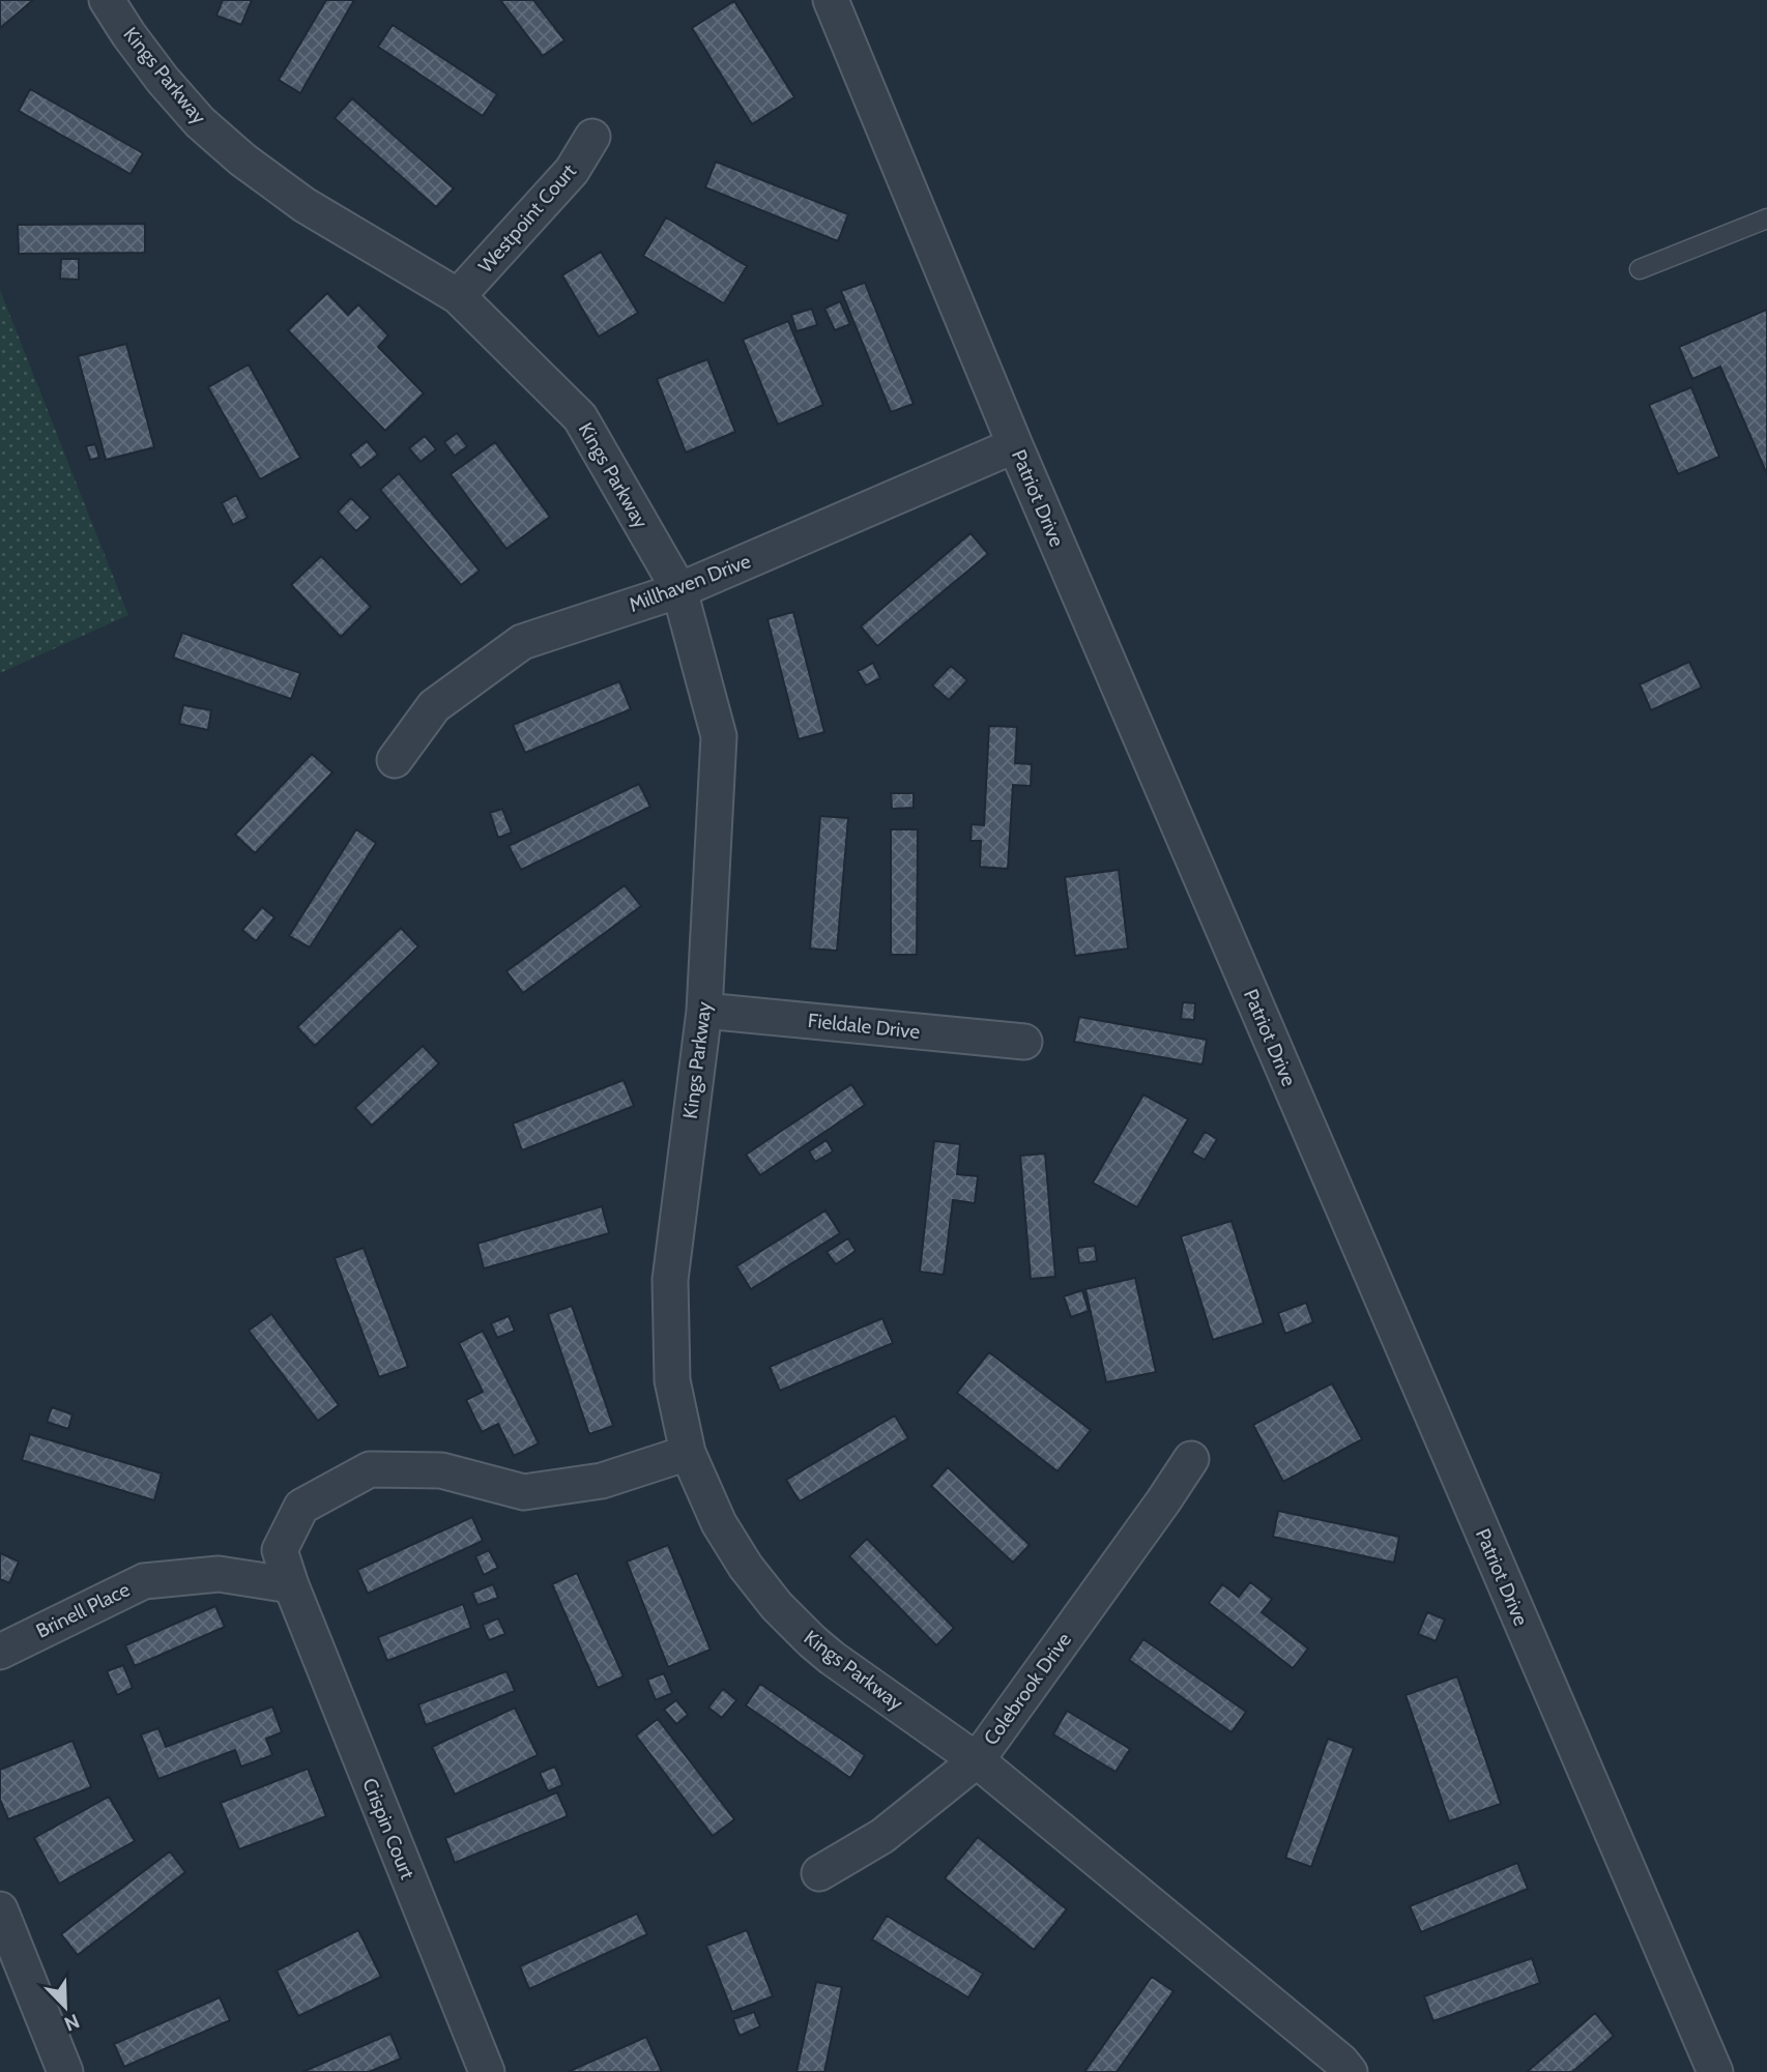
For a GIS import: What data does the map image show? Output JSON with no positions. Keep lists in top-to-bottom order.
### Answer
{
  "streets": {
    "street": [
      "Kings Parkway",
      "Westpoint Court",
      "Patriot Drive",
      "Millhaven Drive",
      "Fieldale Drive",
      "Brinell Place",
      "Colebrook Drive",
      "Crispin Court"
    ]
  },
  "crossings": [
    ["Kings Parkway", "Westpoint Court"],
    ["Kings Parkway", "Millhaven Drive"],
    ["Kings Parkway", "Fieldale Drive"],
    ["Kings Parkway", "Colebrook Drive"],
    ["Patriot Drive", "Millhaven Drive"],
    ["Brinell Place", "Crispin Court"]
  ],
  "north": "bottom right"
}
